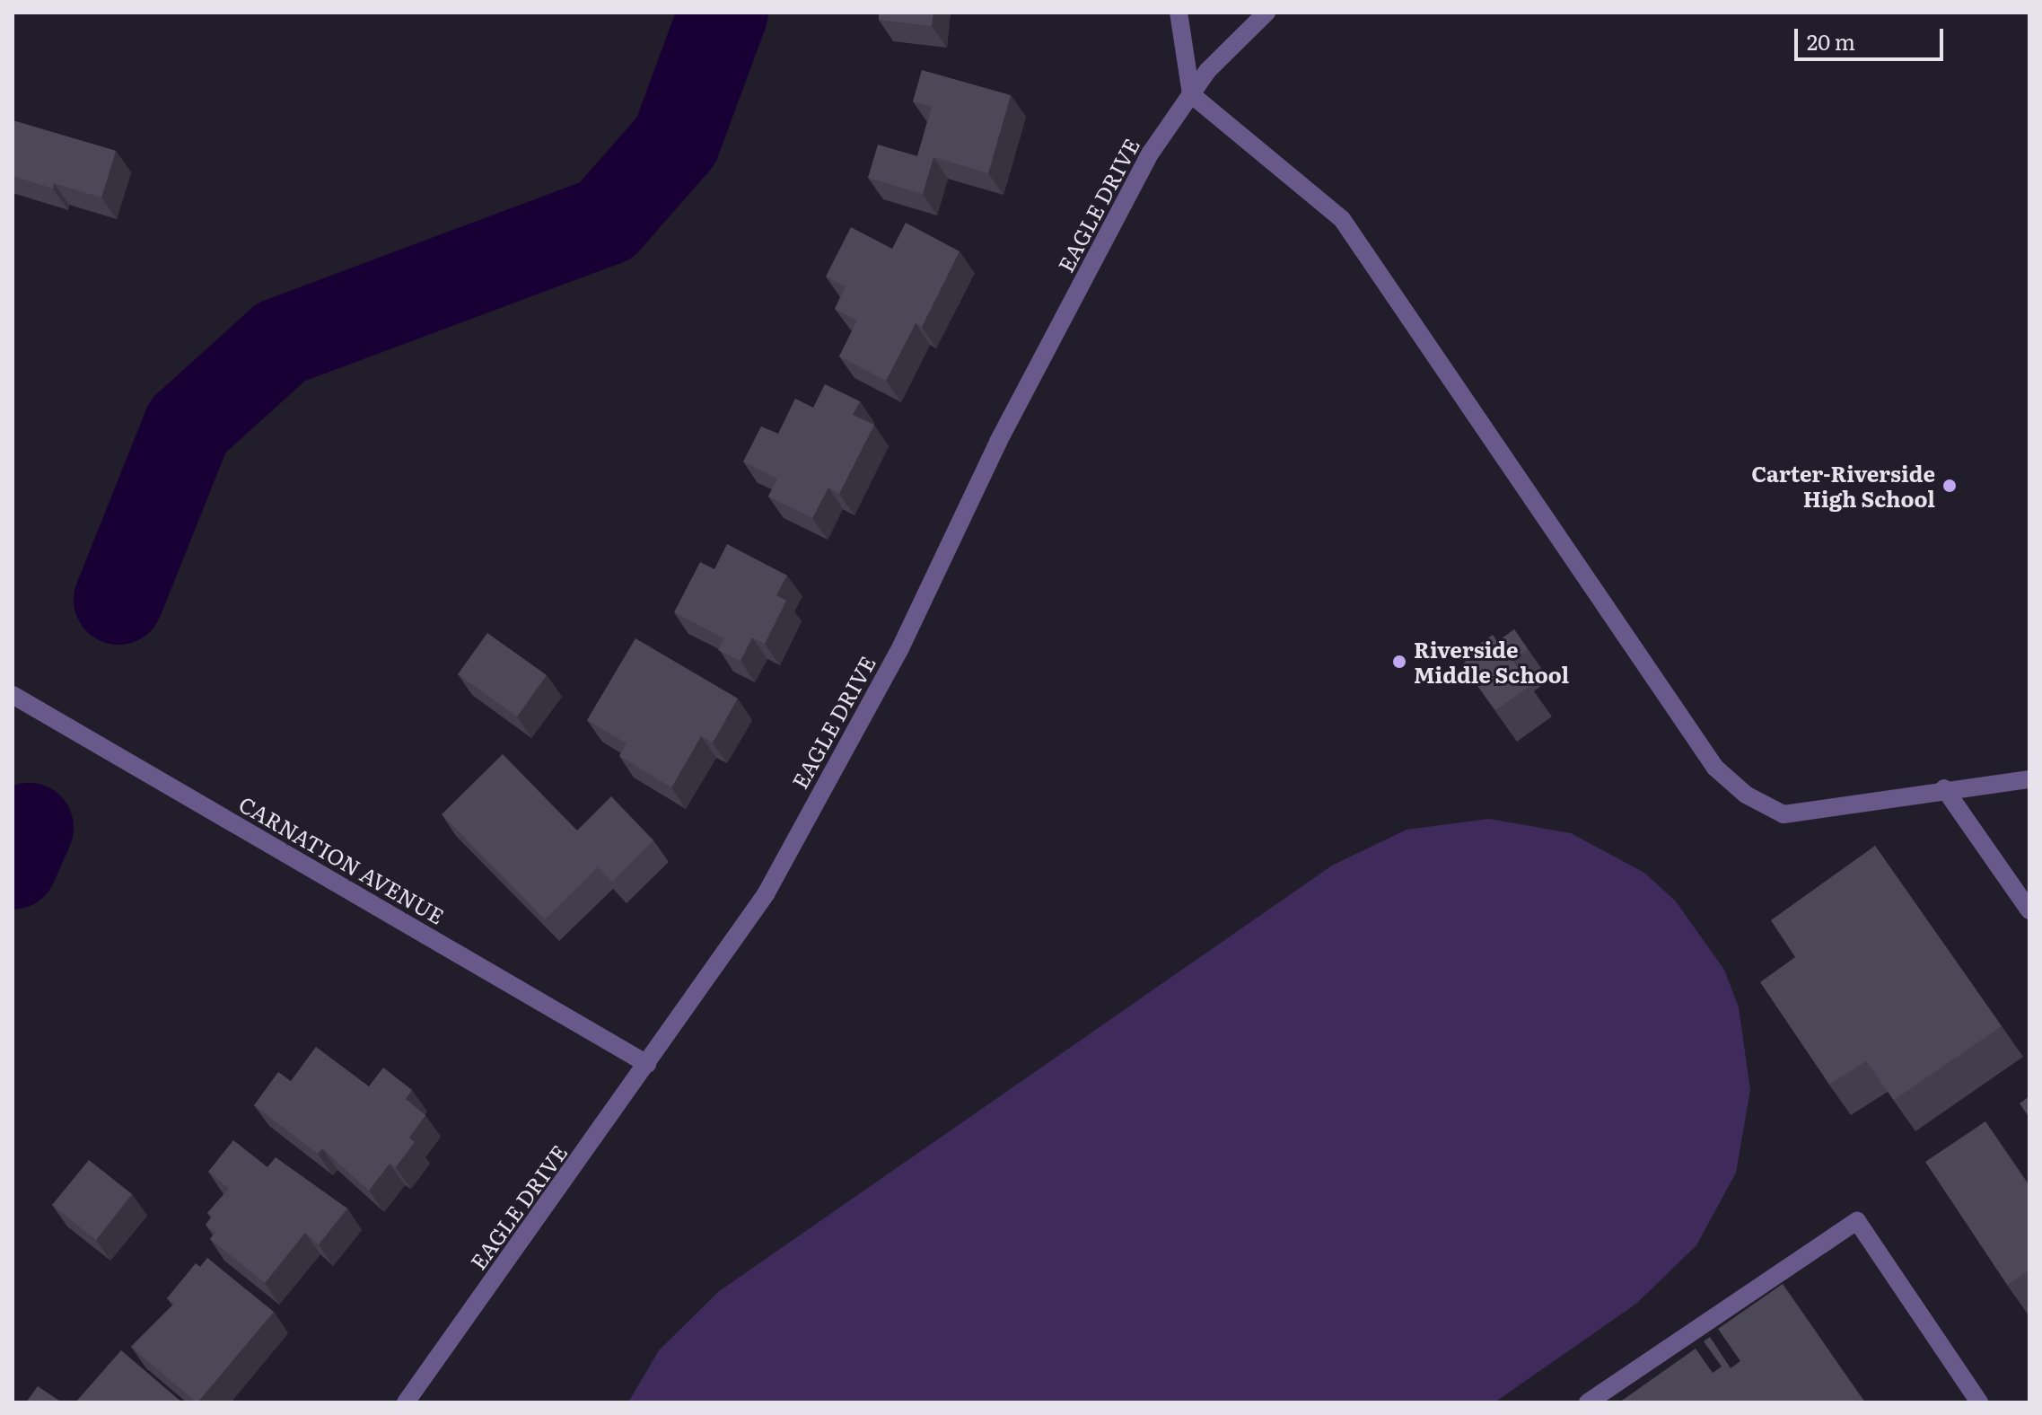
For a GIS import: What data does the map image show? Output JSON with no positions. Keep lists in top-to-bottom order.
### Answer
{
  "streets": {
    "street": ["EAGLE DRIVE", "CARNATION AVENUE"]
  },
  "crossings": [
    ["EAGLE DRIVE", "CARNATION AVENUE"]
  ],
  "places": ["Carter-Riverside High School", "Riverside Middle School"],
  "scale_bar": "20 m"
}
